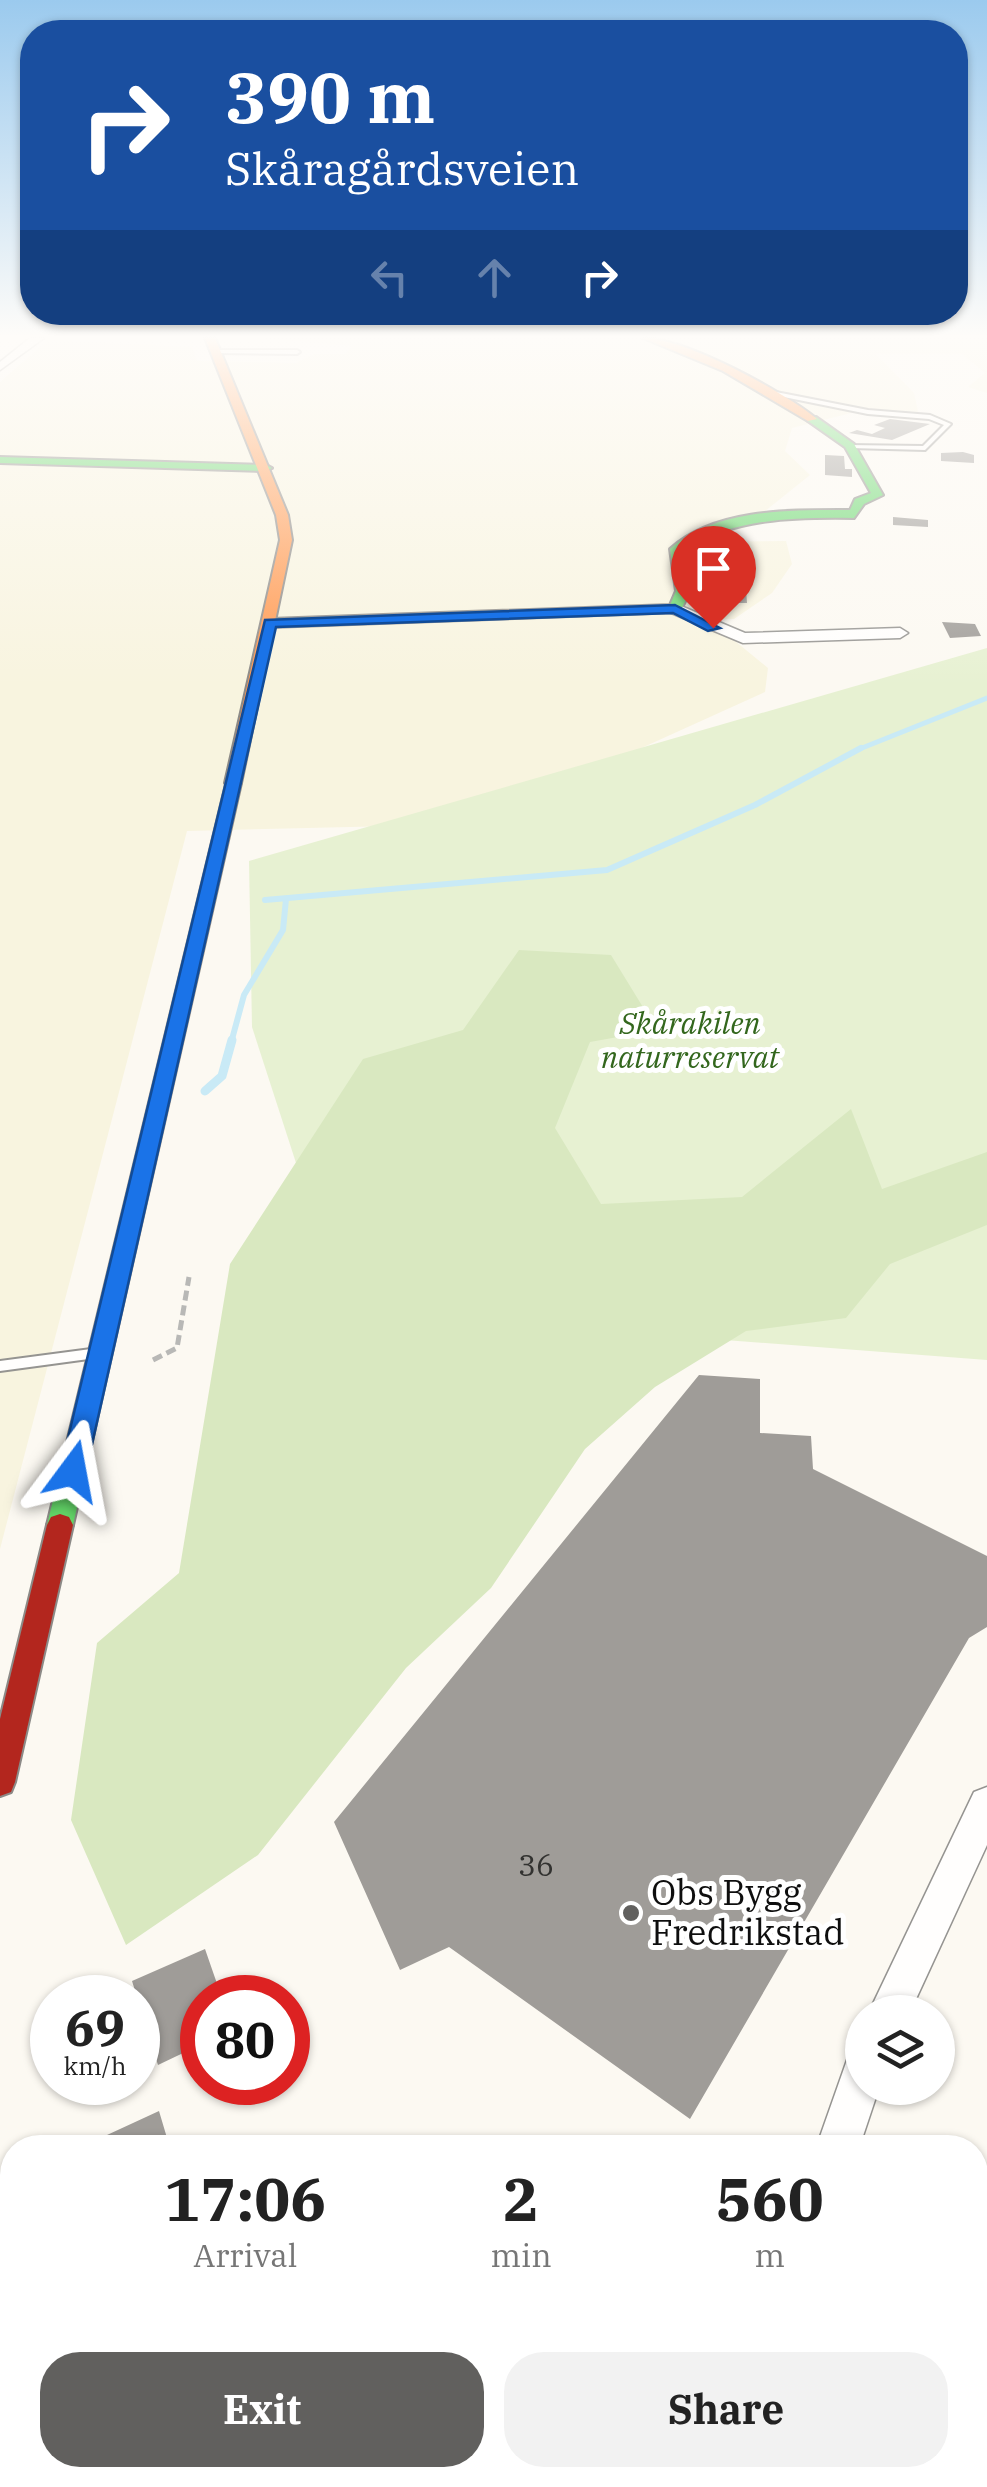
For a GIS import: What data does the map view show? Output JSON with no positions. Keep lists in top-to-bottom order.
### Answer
{
  "parks": ["Skårakilen naturreservat"],
  "places": ["Obs Bygg Fredrikstad"],
  "house_numbers": ["36"],
  "page": {
    "turn": ["390 m", "Skåragårdsveien"],
    "speed": "69 km/h",
    "limit": "80",
    "eta": [
      "17:06",
      "Arrival",
      "2",
      "min",
      "560",
      "m"
    ],
    "buttons": ["Exit", "Share"]
  }
}
